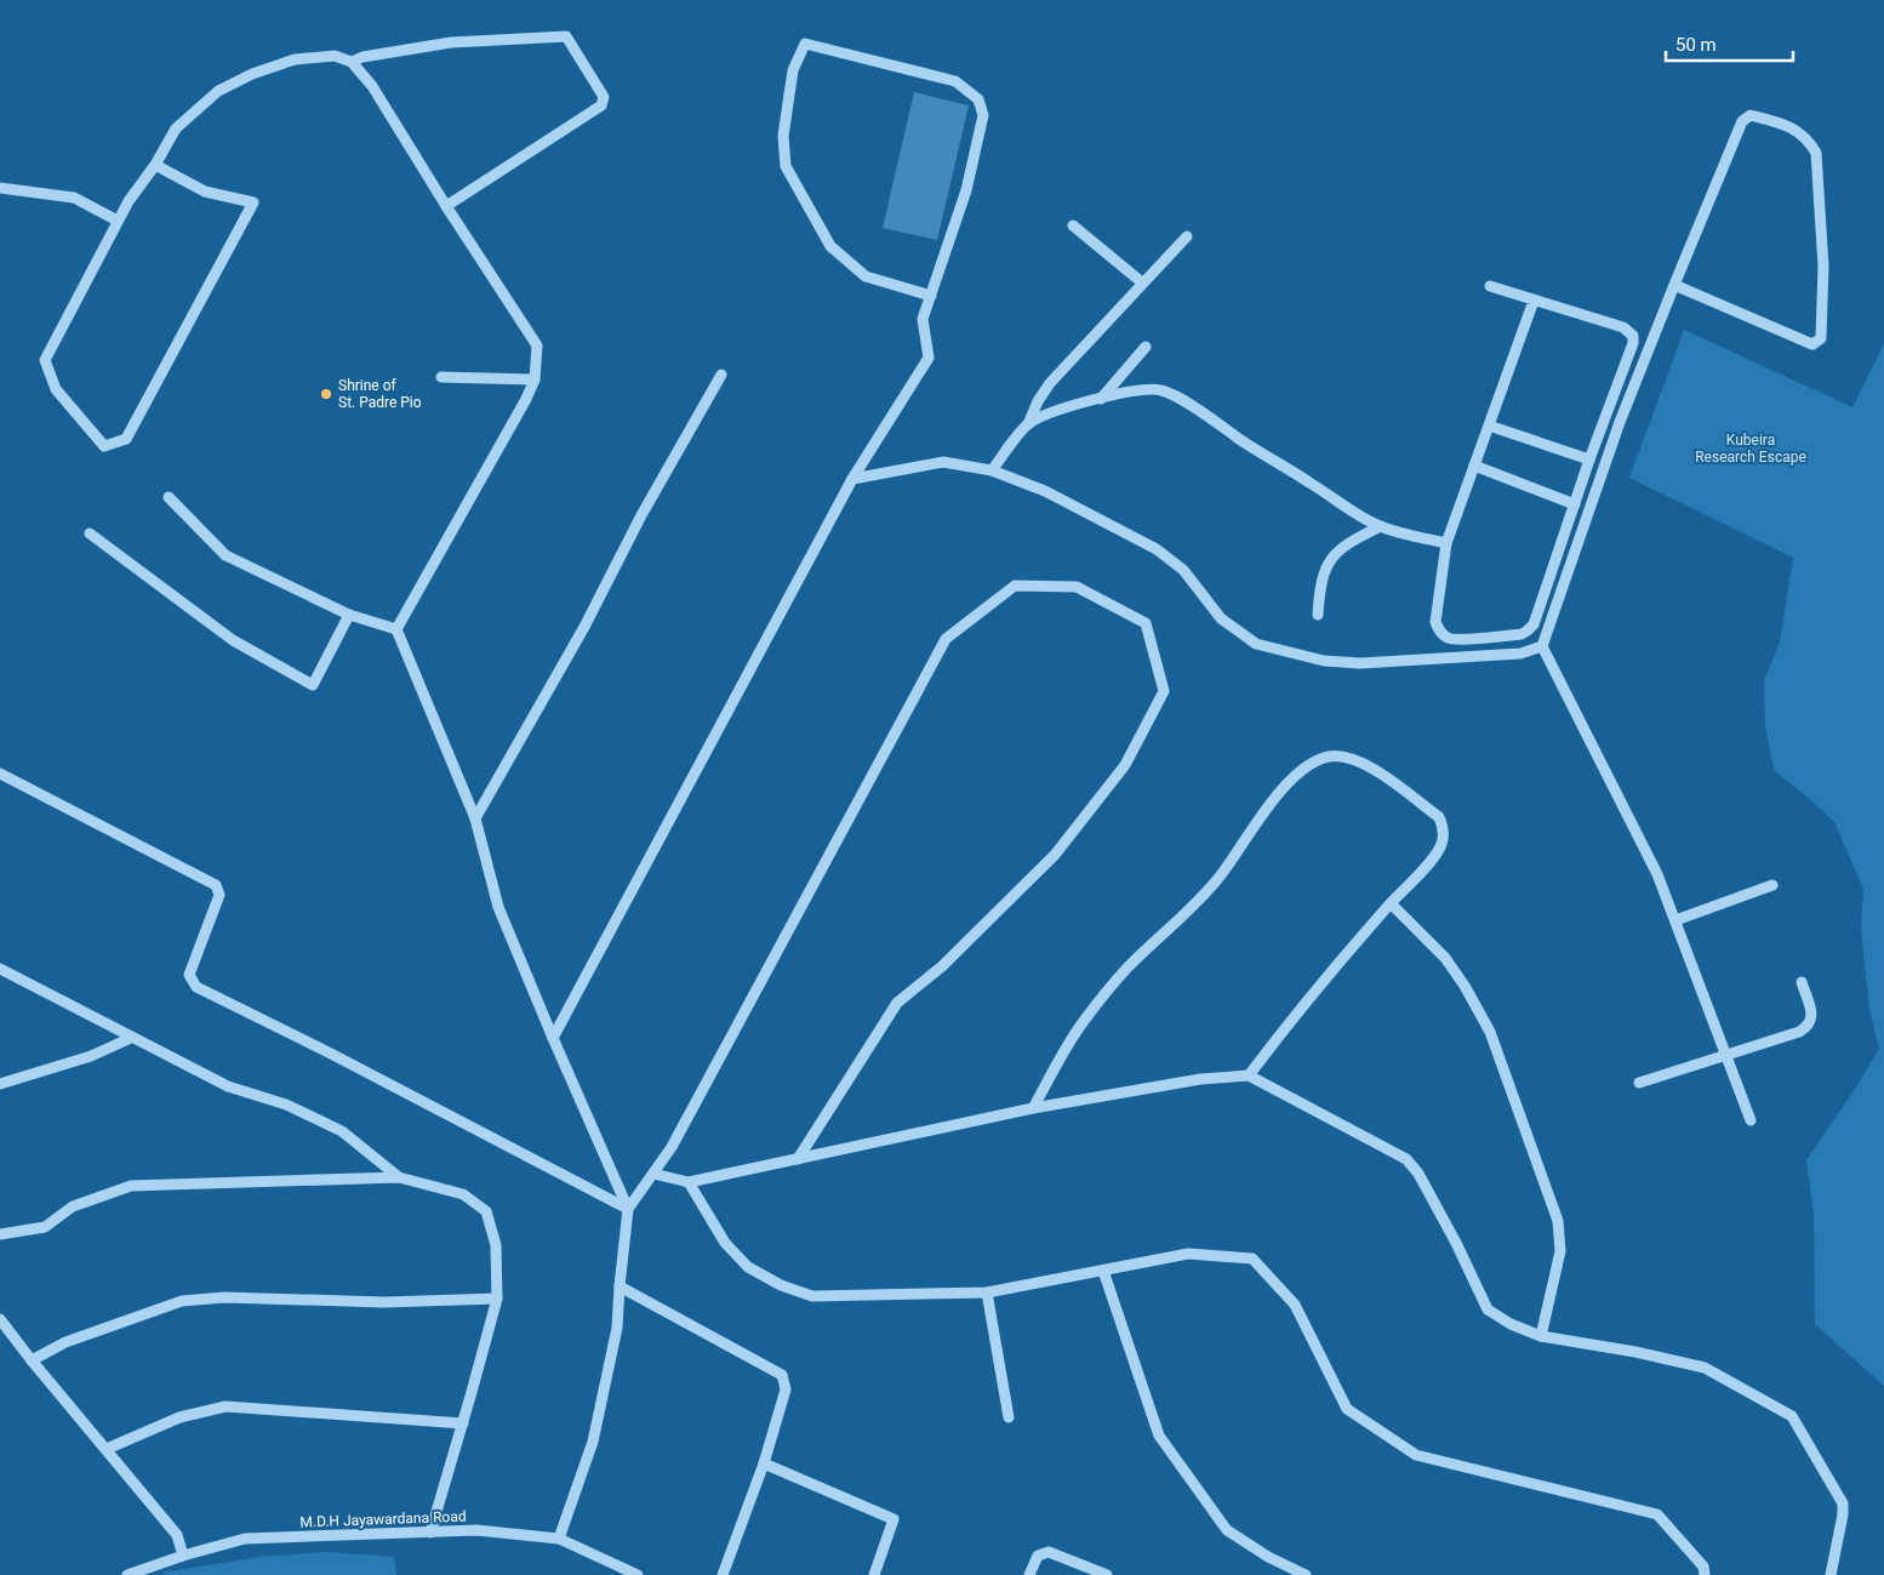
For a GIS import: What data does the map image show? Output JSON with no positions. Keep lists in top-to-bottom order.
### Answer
{
  "streets": {
    "street": ["M.D.H Jayawardana Road"]
  },
  "parks": ["Kubeira Research Escape"],
  "places": ["Shrine of St. Padre Pio"],
  "scale_bar": "50 m"
}
